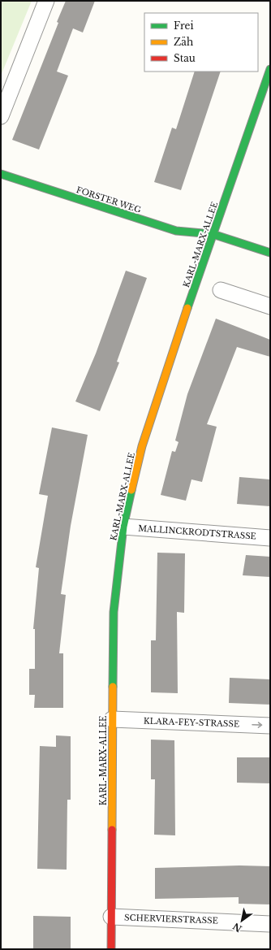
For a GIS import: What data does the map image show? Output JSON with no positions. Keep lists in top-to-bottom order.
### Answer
{
  "streets": {
    "street": [
      "FORSTER WEG",
      "KARL-MARX-ALLEE",
      "MALLINCKRODTSTRASSE",
      "KLARA-FEY-STRASSE",
      "SCHERVIERSTRASSE"
    ]
  },
  "crossings": [
    ["FORSTER WEG", "KARL-MARX-ALLEE"],
    ["KARL-MARX-ALLEE", "MALLINCKRODTSTRASSE"],
    ["KARL-MARX-ALLEE", "KLARA-FEY-STRASSE"],
    ["KARL-MARX-ALLEE", "SCHERVIERSTRASSE"]
  ],
  "one_way": ["KLARA-FEY-STRASSE"],
  "legend": ["Frei", "Zäh", "Stau"],
  "north": "bottom left"
}
